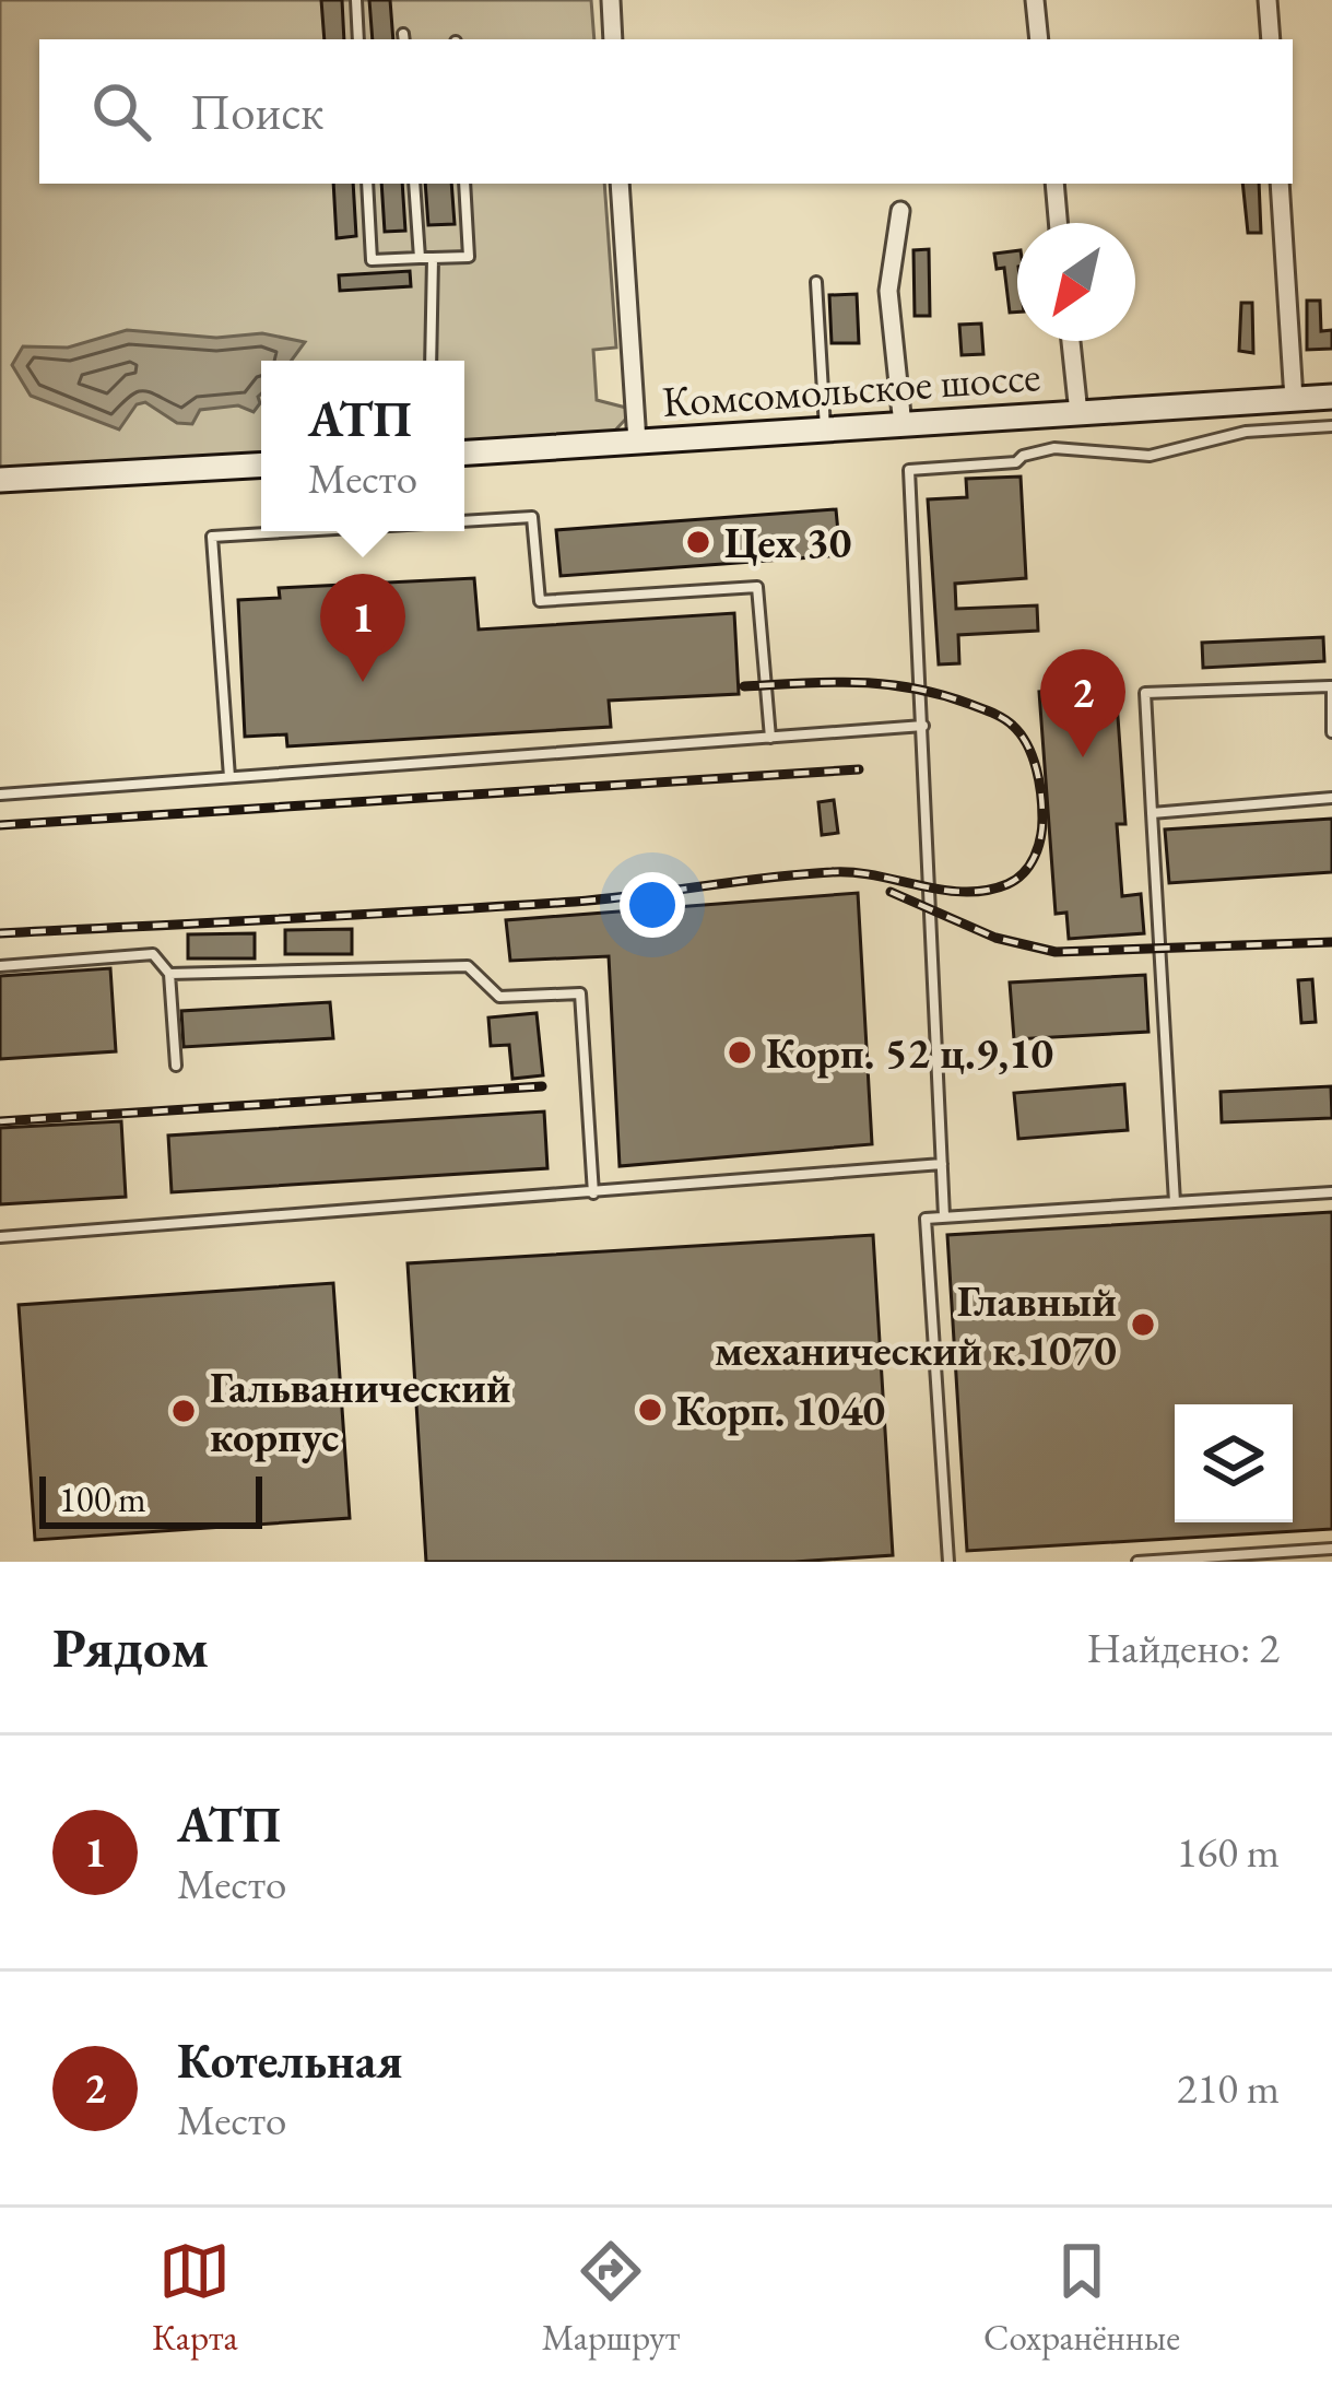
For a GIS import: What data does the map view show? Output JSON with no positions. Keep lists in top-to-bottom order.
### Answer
{
  "streets": {
    "main road": ["Комсомольское шоссе"]
  },
  "places": [
    "Цех 30",
    "Корп. 52 ц.9,10",
    "Главный механический к.1070",
    "Корп. 1040",
    "Гальванический корпус"
  ],
  "scale_bar": "100 m",
  "north": "bottom left",
  "page": {
    "search": "Поиск",
    "popup": ["АТП", "Место"],
    "pins": ["1", "2"],
    "scale": "100 m",
    "heading": ["Рядом", "Найдено: 2"],
    "list": [
      {
        "mark": "1",
        "name": "АТП",
        "note": "Место",
        "value": "160 m"
      },
      {
        "mark": "2",
        "name": "Котельная",
        "note": "Место",
        "value": "210 m"
      }
    ],
    "nav": ["Карта", "Маршрут", "Сохранённые"]
  }
}
